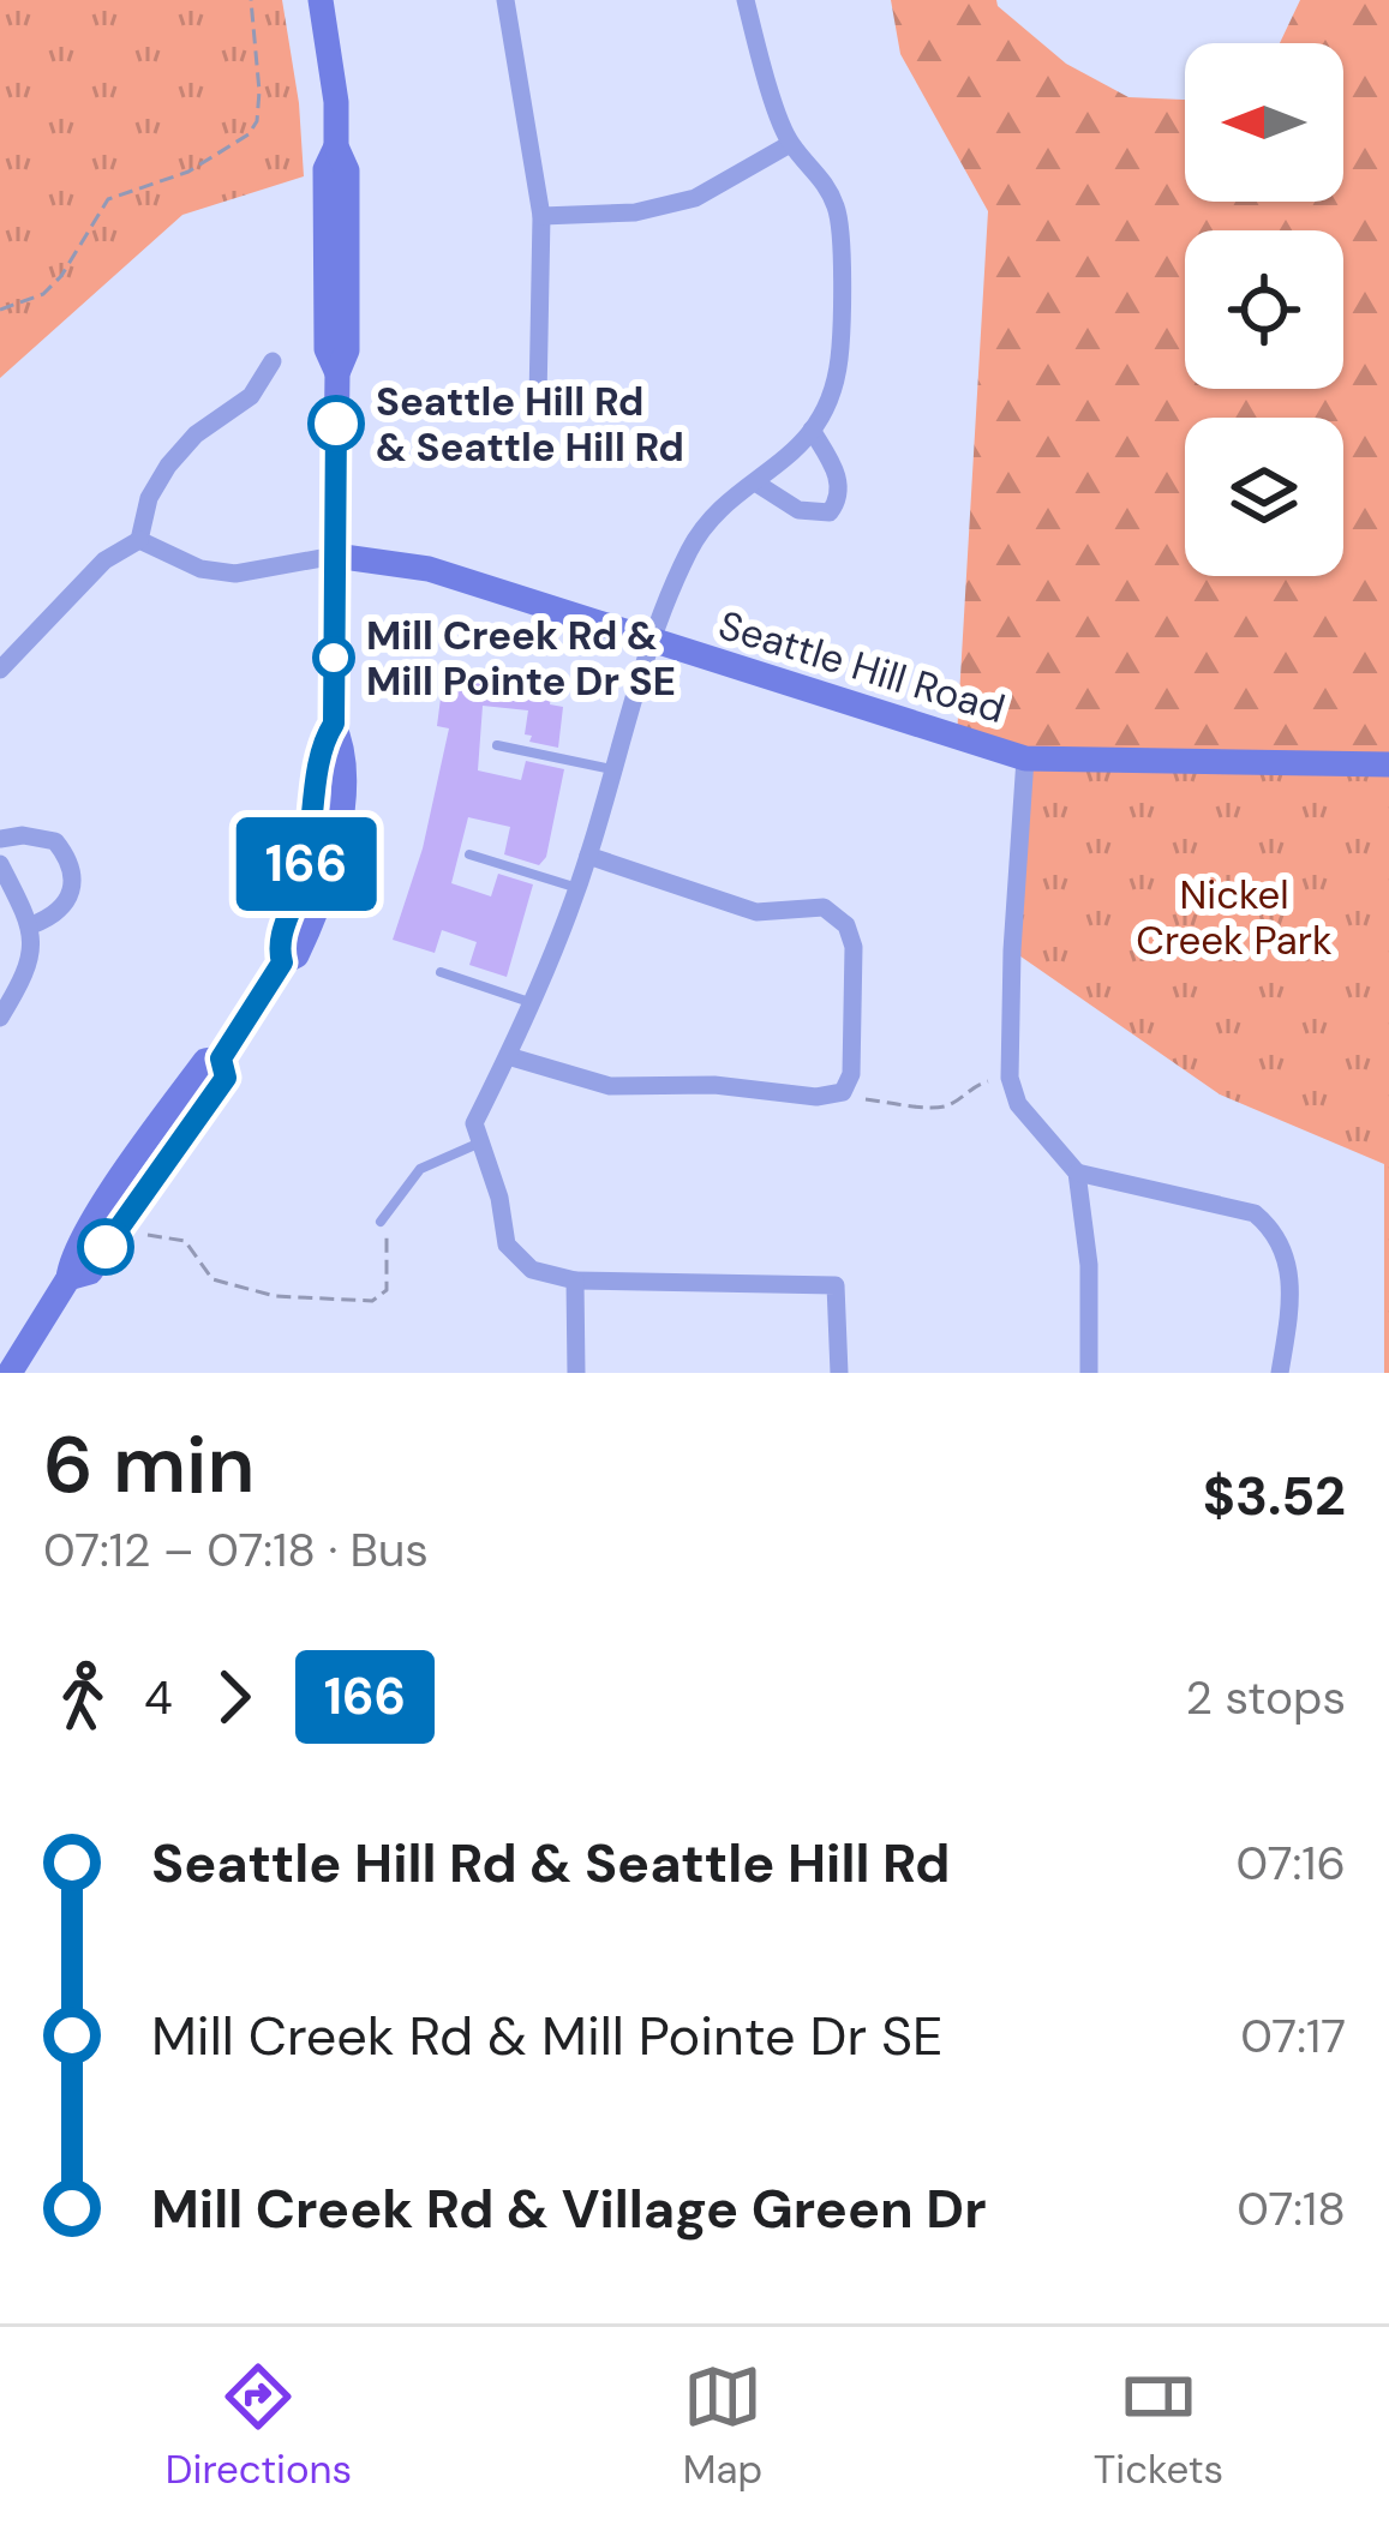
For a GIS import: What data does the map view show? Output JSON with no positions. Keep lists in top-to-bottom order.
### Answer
{
  "streets": {
    "main road": ["Seattle Hill Road"]
  },
  "parks": ["Nickel Creek Park"],
  "places": ["Seattle Hill Rd & Seattle Hill Rd", "Mill Creek Rd & Mill Pointe Dr SE"],
  "lines": ["bus line 166"],
  "north": "left",
  "page": {
    "on_map": "166",
    "heading": ["6 min", "07:12 – 07:18 · Bus", "$3.52"],
    "legs": ["4", "166", "2 stops"],
    "list": [
      {
        "name": "Seattle Hill Rd & Seattle Hill Rd",
        "value": "07:16"
      },
      {
        "name": "Mill Creek Rd & Mill Pointe Dr SE",
        "value": "07:17"
      },
      {
        "name": "Mill Creek Rd & Village Green Dr",
        "value": "07:18"
      }
    ],
    "tabs": ["Directions", "Map", "Tickets"]
  }
}
